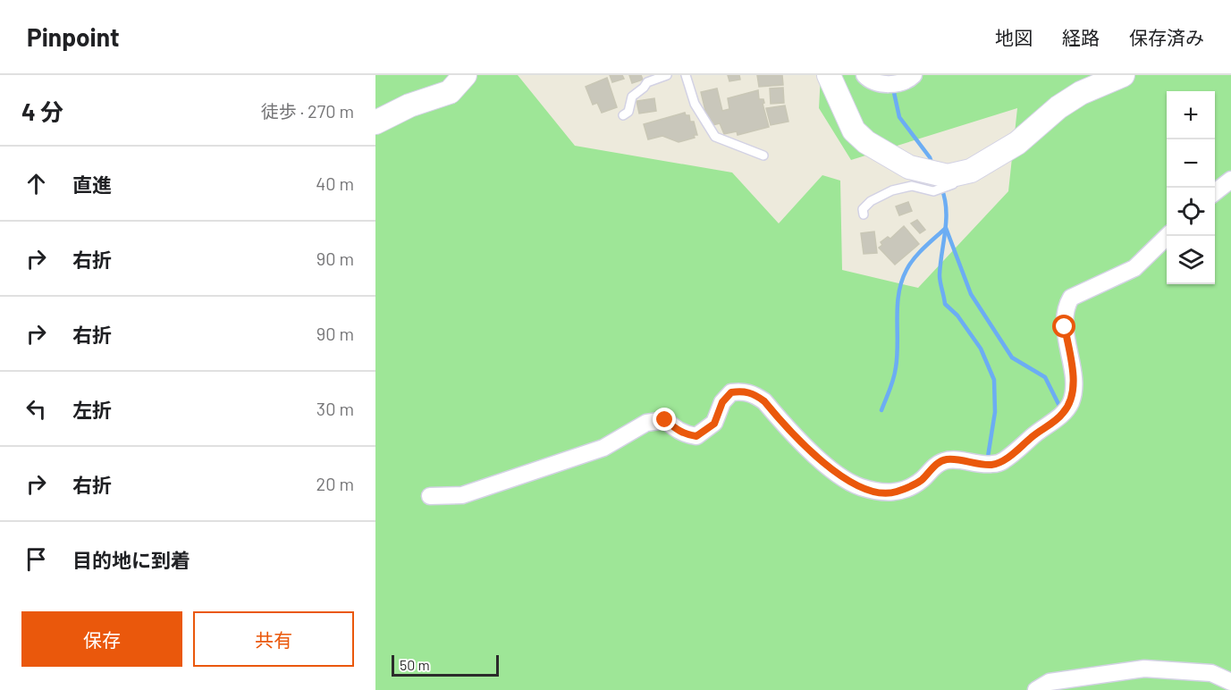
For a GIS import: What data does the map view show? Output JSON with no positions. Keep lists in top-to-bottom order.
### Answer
{
  "scale_bar": "50 m",
  "page": {
    "header": "Pinpoint",
    "nav": ["地図", "経路", "保存済み"],
    "heading": ["4 分", "徒歩 · 270 m"],
    "map_buttons": ["+", "−"],
    "list": [
      ["直進", "40 m"],
      ["右折", "90 m"],
      ["右折", "90 m"],
      ["左折", "30 m"],
      ["右折", "20 m"],
      "目的地に到着"
    ],
    "buttons": ["保存", "共有"],
    "scale": "50 m"
  }
}
